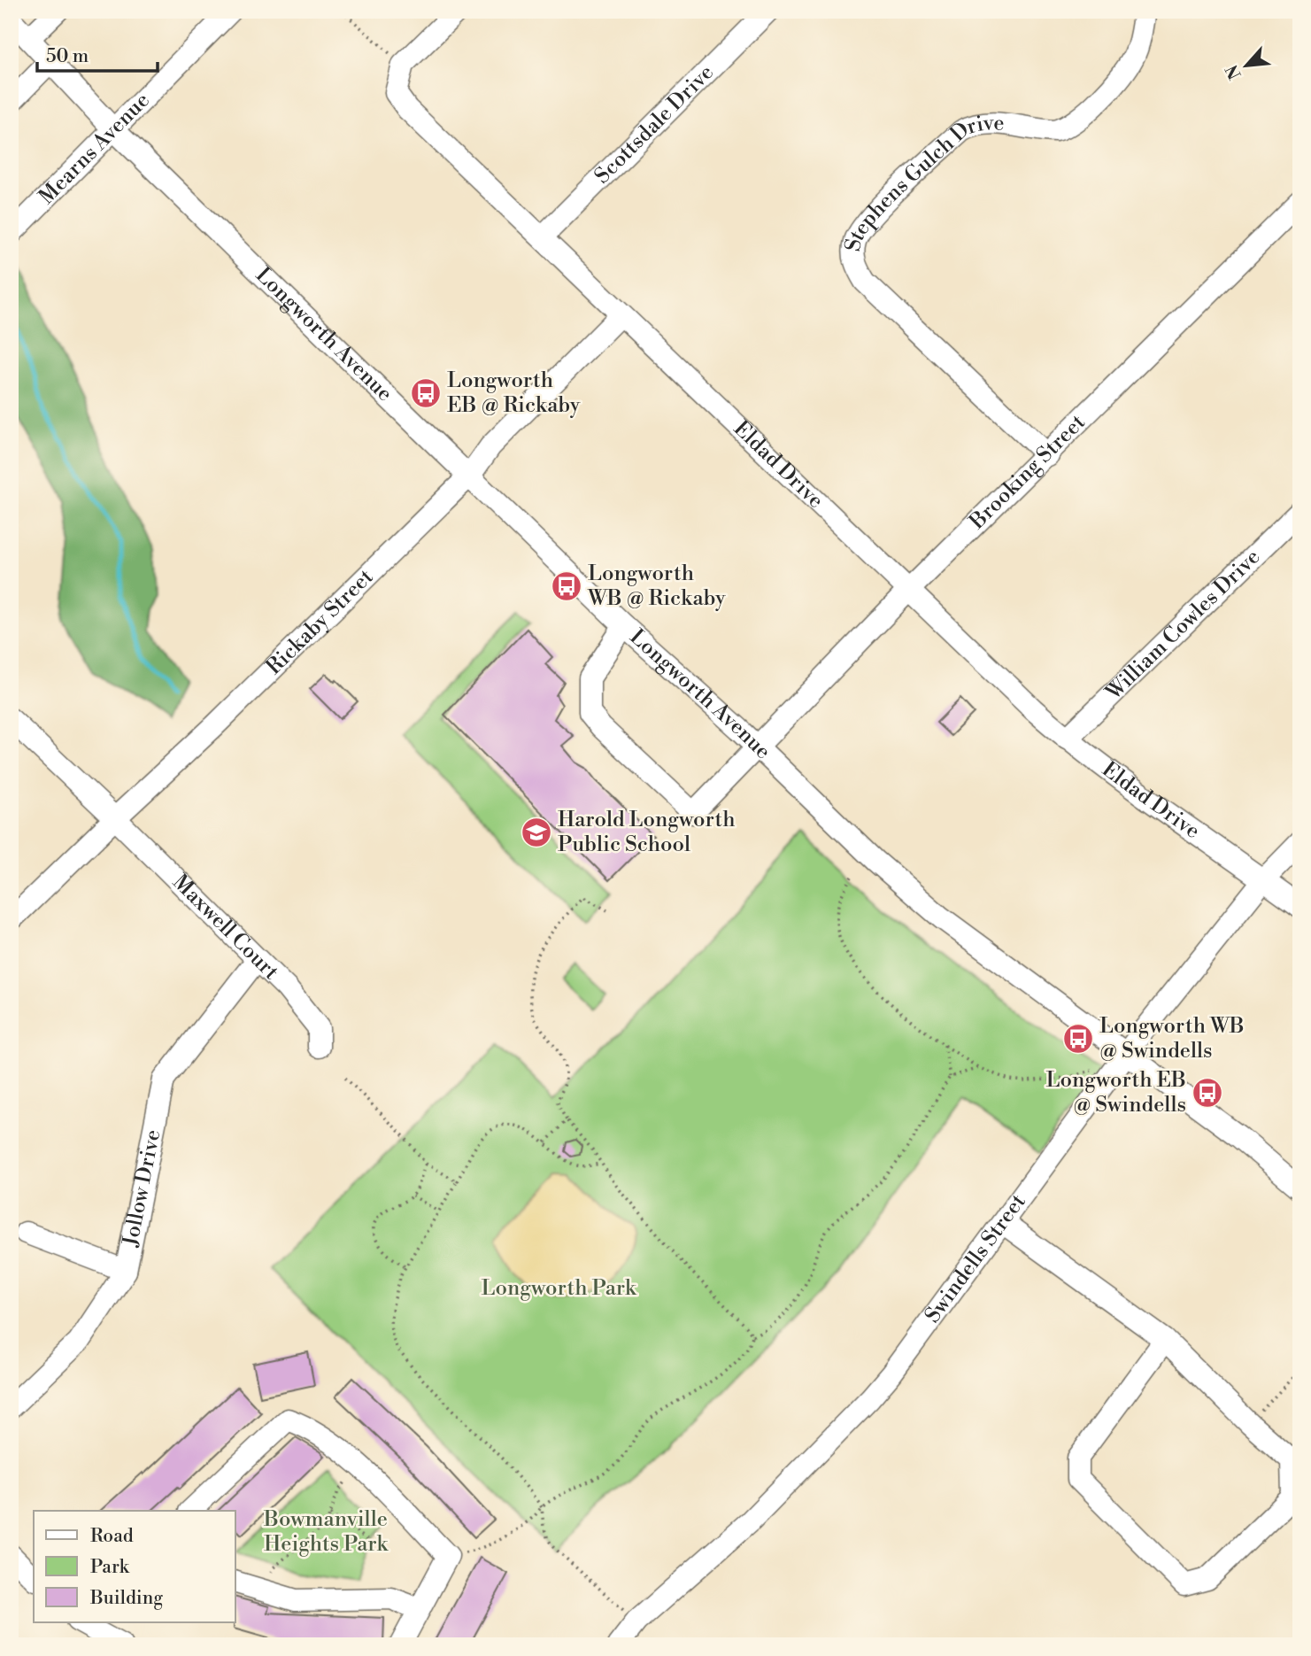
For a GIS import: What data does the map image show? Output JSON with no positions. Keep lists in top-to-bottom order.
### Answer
{
  "streets": {
    "street": [
      "Scottsdale Drive",
      "Mearns Avenue",
      "Stephens Gulch Drive",
      "Longworth Avenue",
      "Eldad Drive",
      "Brooking Street",
      "Rickaby Street",
      "William Cowles Drive",
      "Maxwell Court",
      "Jollow Drive",
      "Swindells Street"
    ]
  },
  "crossings": [
    ["Scottsdale Drive", "Eldad Drive"],
    ["Mearns Avenue", "Longworth Avenue"],
    ["Stephens Gulch Drive", "Brooking Street"],
    ["Longworth Avenue", "Brooking Street"],
    ["Longworth Avenue", "Rickaby Street"],
    ["Longworth Avenue", "Swindells Street"],
    ["Eldad Drive", "Brooking Street"],
    ["Eldad Drive", "Rickaby Street"],
    ["Eldad Drive", "William Cowles Drive"],
    ["Eldad Drive", "Swindells Street"],
    ["Rickaby Street", "Maxwell Court"],
    ["Maxwell Court", "Jollow Drive"]
  ],
  "parks": ["Longworth Park", "Bowmanville Heights Park"],
  "places": {
    "bus stop": [
      "Longworth EB @ Rickaby",
      "Longworth WB @ Rickaby",
      "Longworth WB @ Swindells",
      "Longworth EB @ Swindells"
    ],
    "school or university": ["Harold Longworth Public School"]
  },
  "legend": ["Road", "Park", "Building"],
  "scale_bar": "50 m",
  "north": "bottom left"
}
